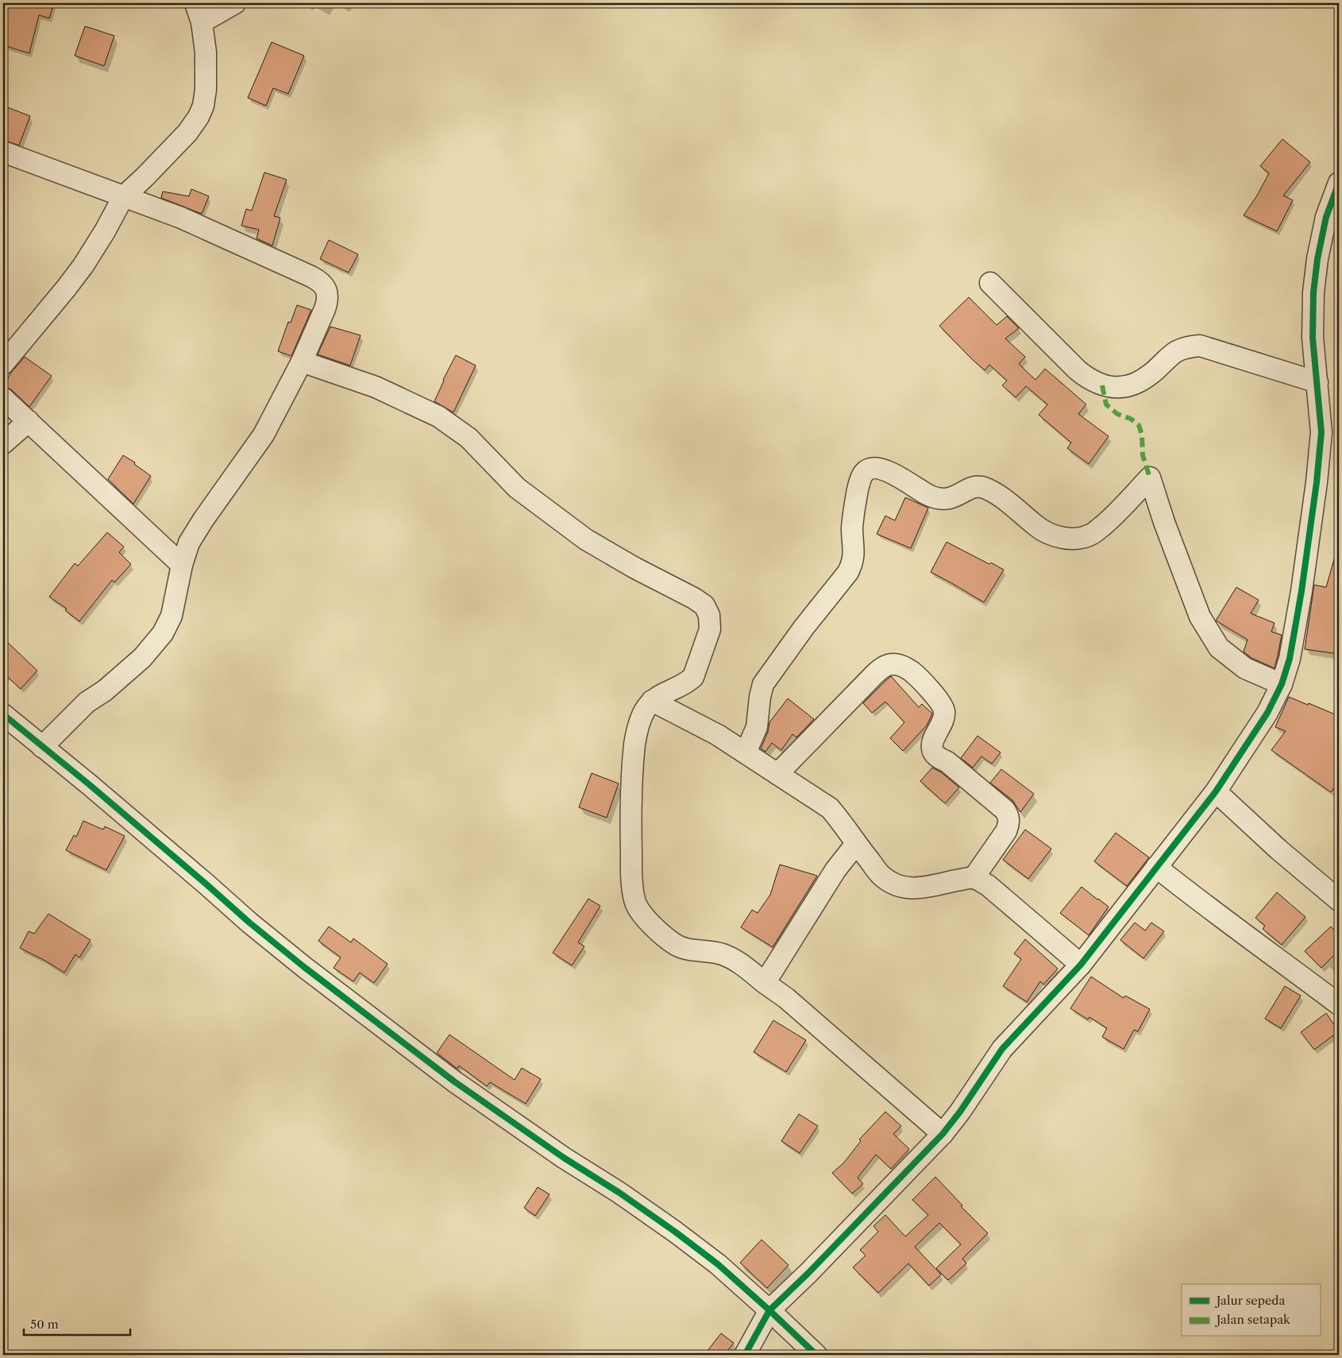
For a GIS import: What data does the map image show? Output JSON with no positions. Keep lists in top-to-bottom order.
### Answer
{
  "legend": ["Jalur sepeda", "Jalan setapak"],
  "scale_bar": "50 m"
}
